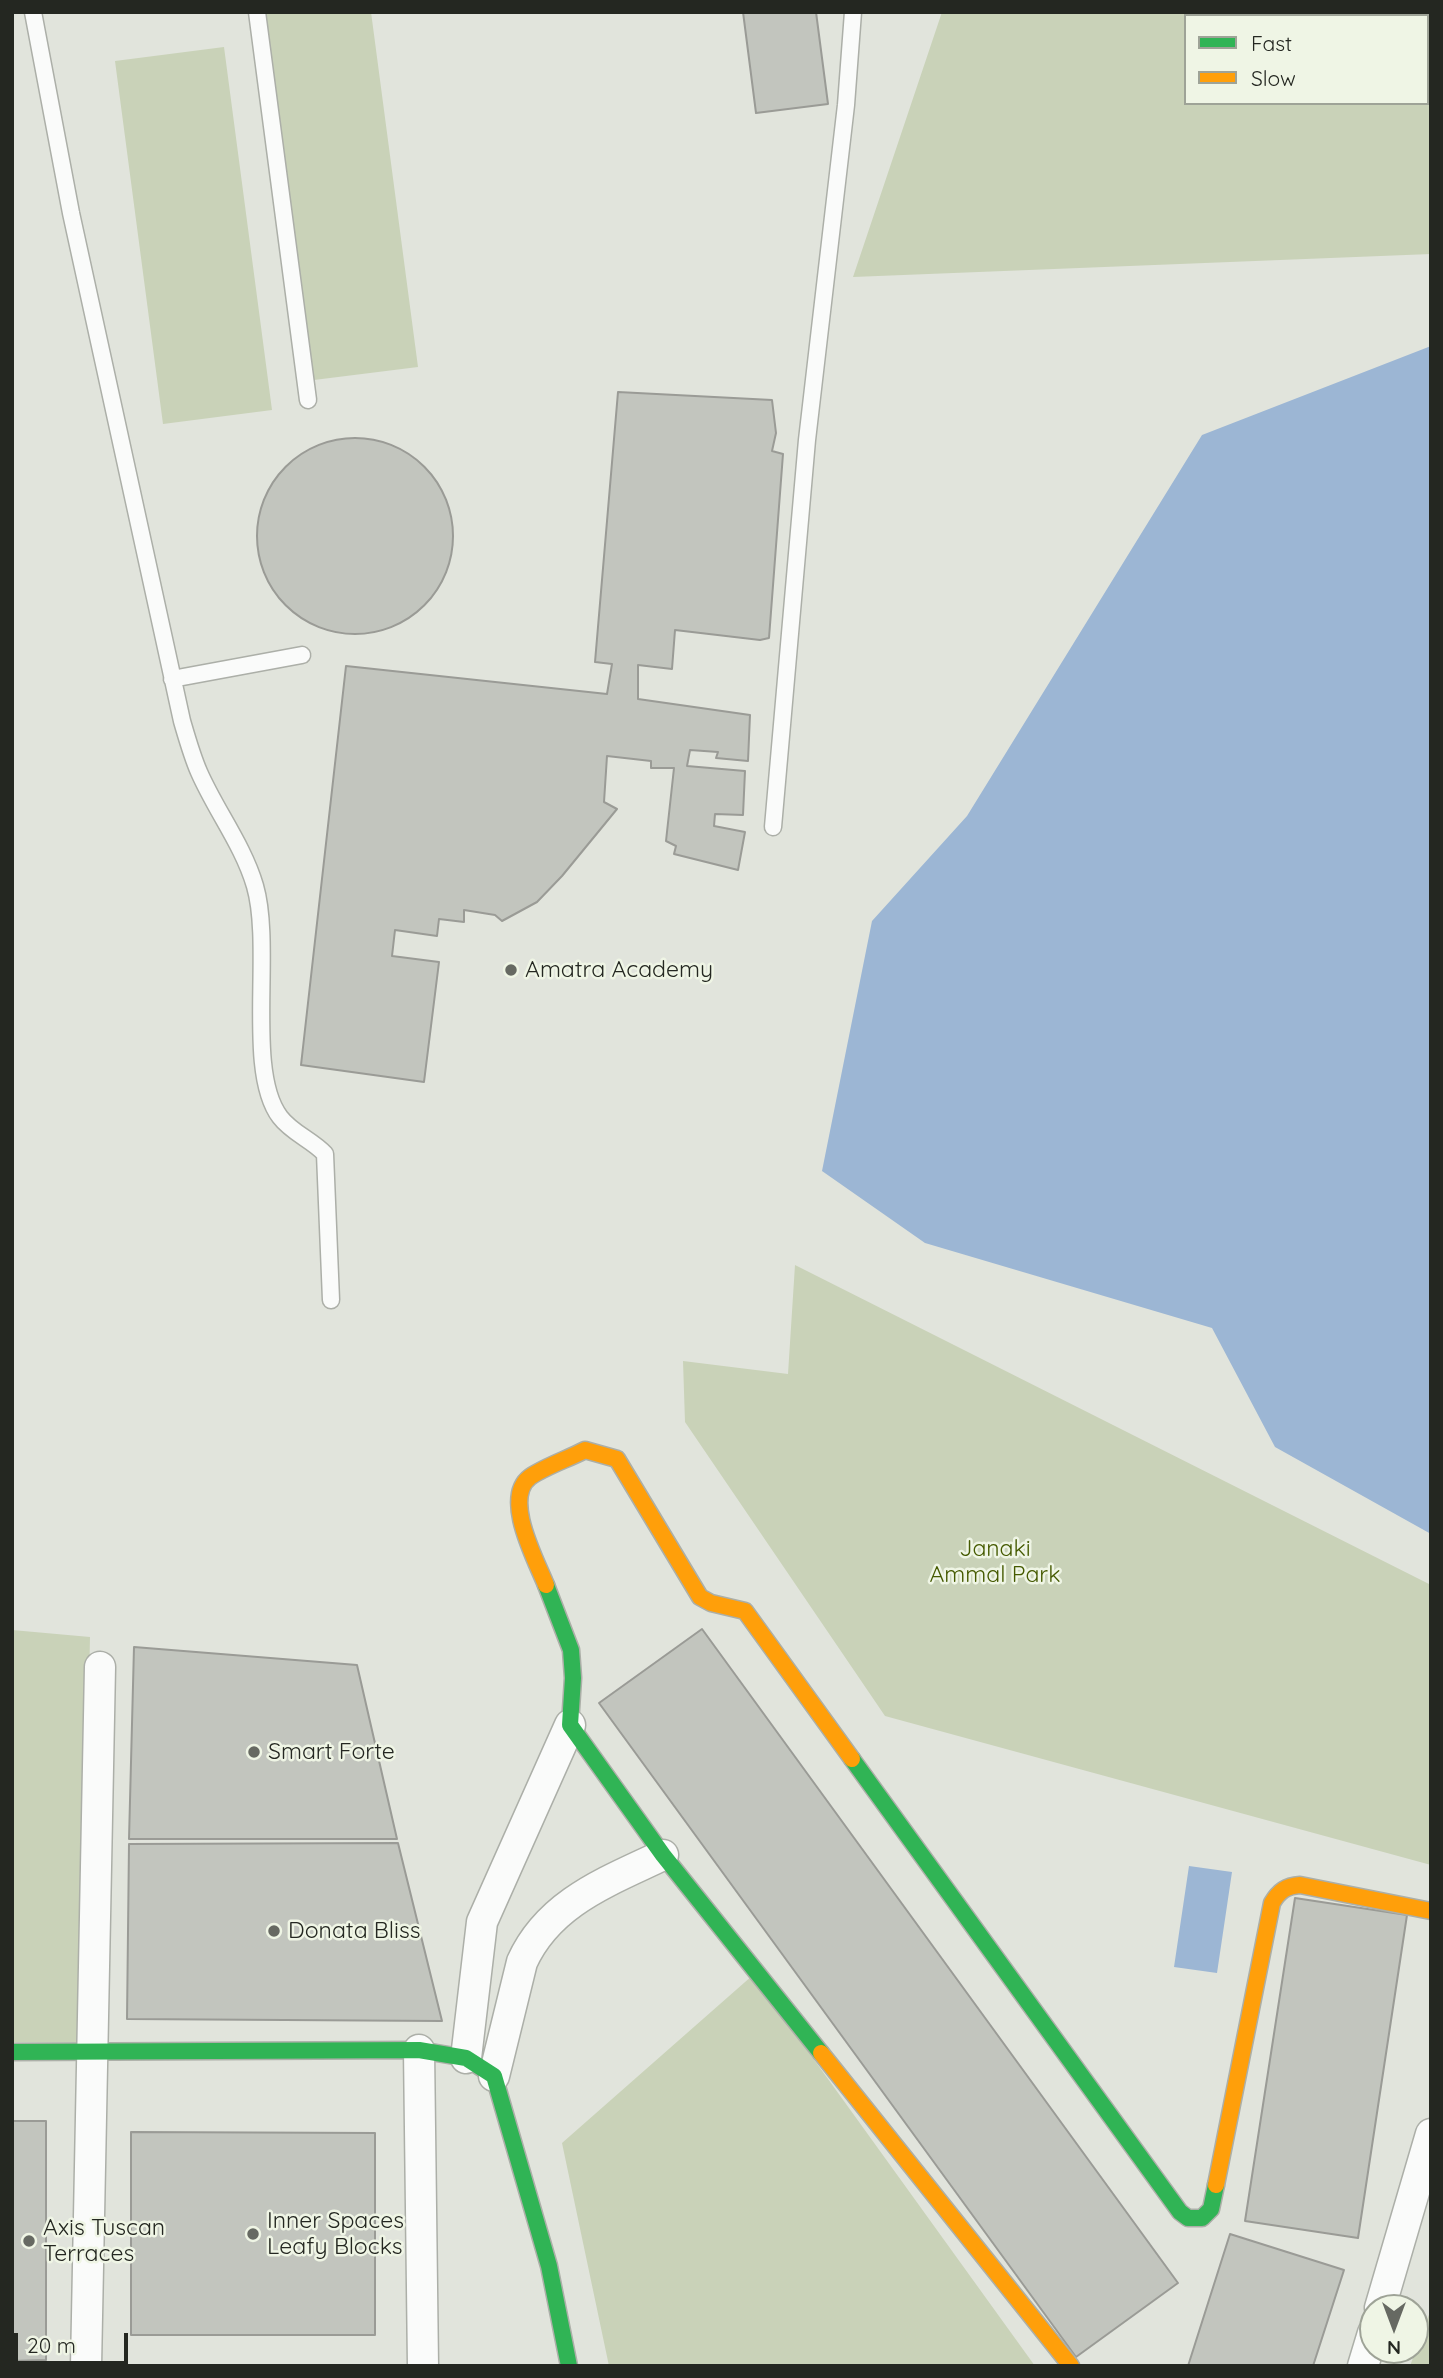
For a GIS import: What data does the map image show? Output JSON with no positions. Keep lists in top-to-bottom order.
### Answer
{
  "parks": ["Janaki Ammal Park"],
  "places": [
    "Amatra Academy",
    "Smart Forte",
    "Donata Bliss",
    "Inner Spaces Leafy Blocks",
    "Axis Tuscan Terraces"
  ],
  "legend": ["Fast", "Slow"],
  "scale_bar": "20 m",
  "north": "bottom"
}
